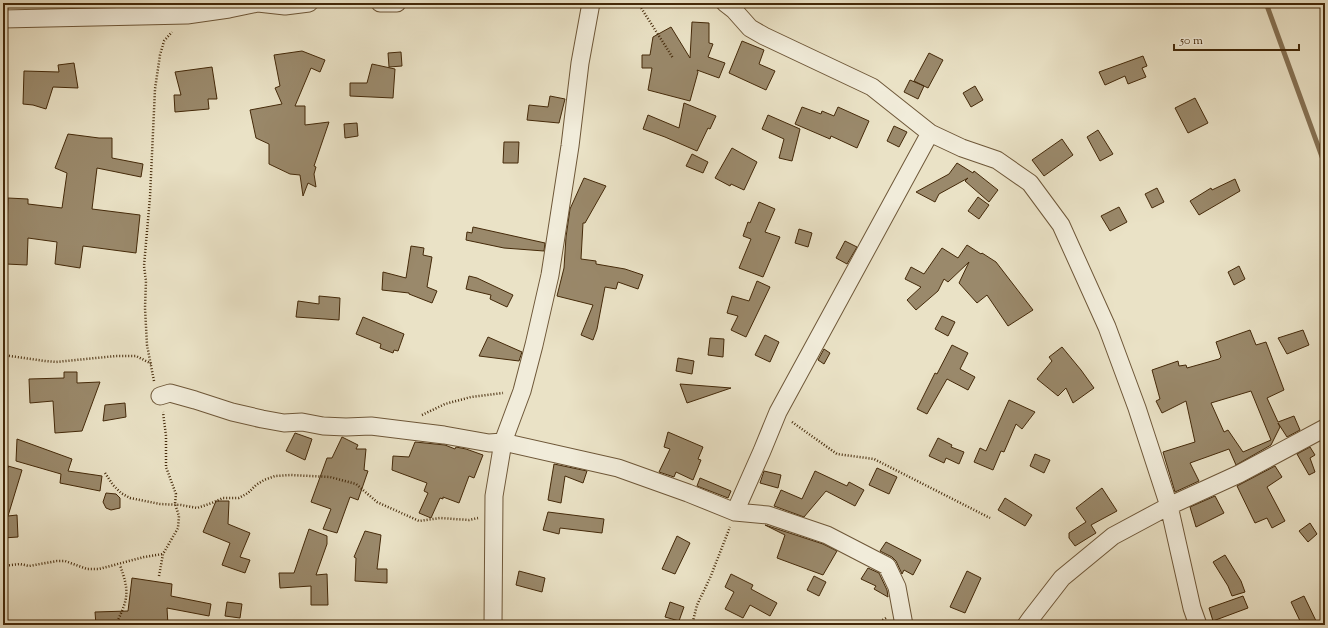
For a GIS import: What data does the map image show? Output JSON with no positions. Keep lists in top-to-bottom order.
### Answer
{
  "scale_bar": "50 m"
}
